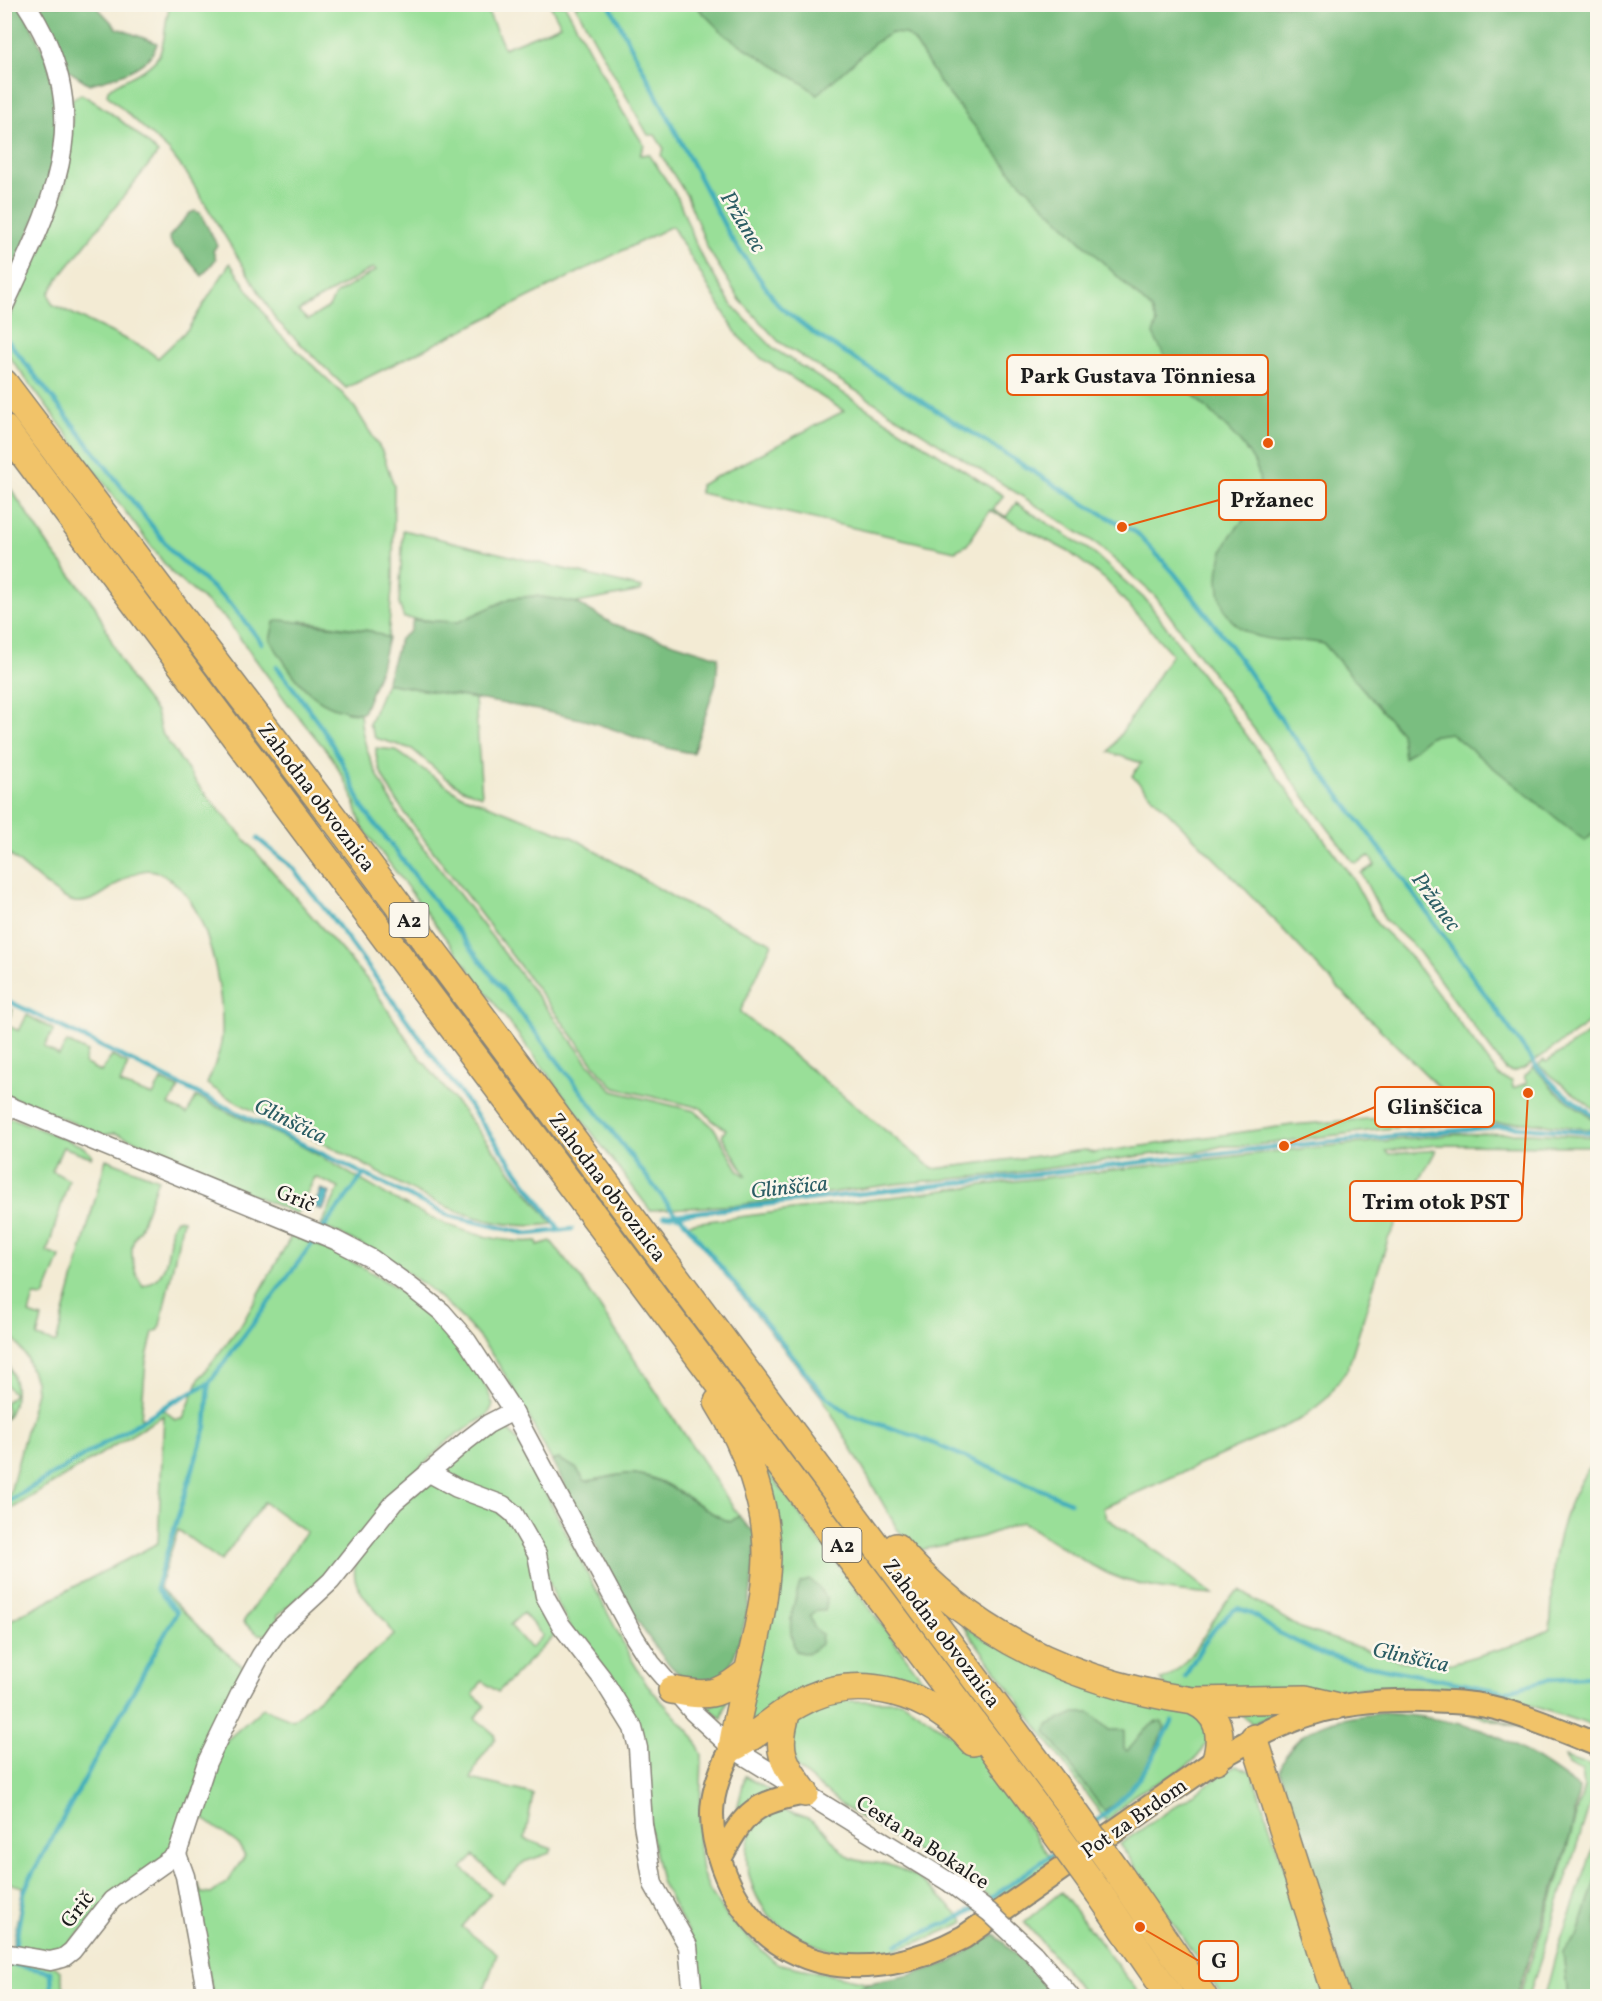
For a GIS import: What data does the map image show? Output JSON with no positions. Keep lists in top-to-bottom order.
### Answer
{
  "streets": {
    "highway": ["Zahodna obvoznica", "A2"],
    "main road": ["Pot za Brdom"],
    "street": ["Grič", "Cesta na Bokalce"]
  },
  "crossings": [
    ["Grič", "Cesta na Bokalce"],
    ["Pot za Brdom", "Cesta na Bokalce"]
  ],
  "water": ["Pržanec", "Glinščica"],
  "places": [
    "Park Gustava Tönniesa",
    "Pržanec",
    "Trim otok PST",
    "Glinščica",
    "G"
  ]
}
